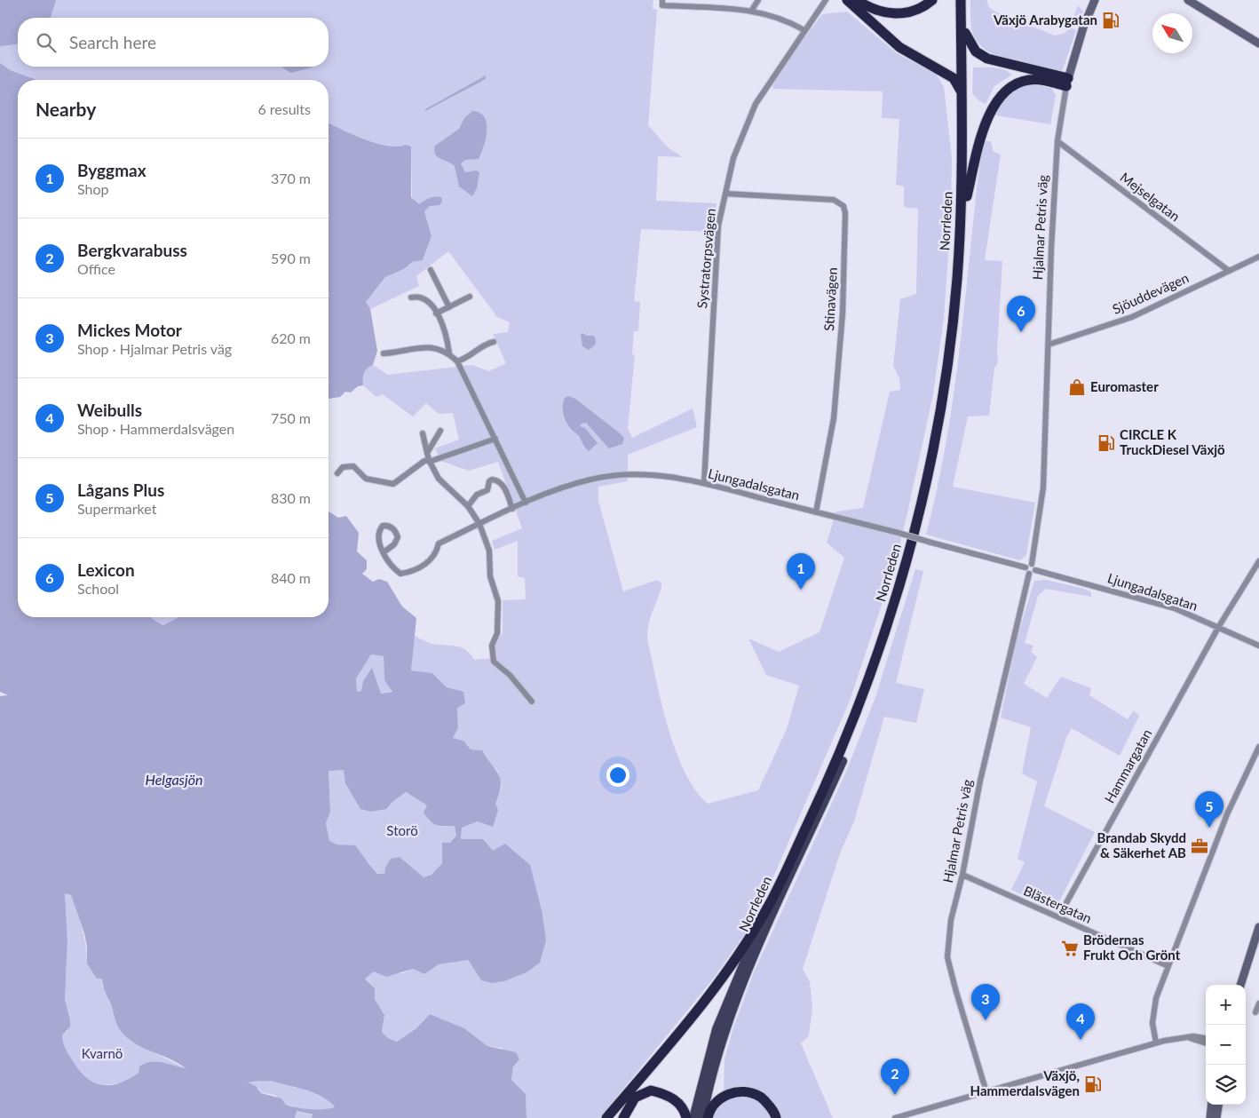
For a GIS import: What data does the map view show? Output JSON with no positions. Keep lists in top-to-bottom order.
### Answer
{
  "streets": {
    "highway": ["Norrleden"],
    "street": [
      "Mejselgatan",
      "Hjalmar Petris väg",
      "Systratorpsvägen",
      "Sjöuddevägen",
      "Stinavägen",
      "Ljungadalsgatan",
      "Hammargatan",
      "Blästergatan"
    ]
  },
  "crossings": [
    ["Mejselgatan", "Hjalmar Petris väg"],
    ["Mejselgatan", "Sjöuddevägen"],
    ["Hjalmar Petris väg", "Sjöuddevägen"],
    ["Hjalmar Petris väg", "Blästergatan"],
    ["Systratorpsvägen", "Stinavägen"],
    ["Systratorpsvägen", "Ljungadalsgatan"],
    ["Stinavägen", "Ljungadalsgatan"],
    ["Ljungadalsgatan", "Hammargatan"],
    ["Hammargatan", "Blästergatan"]
  ],
  "water": ["Helgasjön"],
  "parks": ["Storö", "Kvarnö"],
  "places": {
    "fuel station": ["Växjö Arabygatan", "CIRCLE K TruckDiesel Växjö", "Växjö, Hammerdalsvägen"],
    "shop": ["Euromaster"],
    "office": ["Brandab Skydd & Säkerhet AB"],
    "supermarket": ["Brödernas Frukt Och Grönt"]
  },
  "north": "top left",
  "page": {
    "search": "Search here",
    "heading": ["Nearby", "6 results"],
    "list": [
      {
        "mark": "1",
        "name": "Byggmax",
        "note": "Shop",
        "value": "370 m"
      },
      {
        "mark": "2",
        "name": "Bergkvarabuss",
        "note": "Office",
        "value": "590 m"
      },
      {
        "mark": "3",
        "name": "Mickes Motor",
        "note": "Shop · Hjalmar Petris väg",
        "value": "620 m"
      },
      {
        "mark": "4",
        "name": "Weibulls",
        "note": "Shop · Hammerdalsvägen",
        "value": "750 m"
      },
      {
        "mark": "5",
        "name": "Lågans Plus",
        "note": "Supermarket",
        "value": "830 m"
      },
      {
        "mark": "6",
        "name": "Lexicon",
        "note": "School",
        "value": "840 m"
      }
    ],
    "pins": [
      "6",
      "1",
      "5",
      "3",
      "4",
      "2"
    ],
    "map_buttons": ["+", "−"]
  }
}
